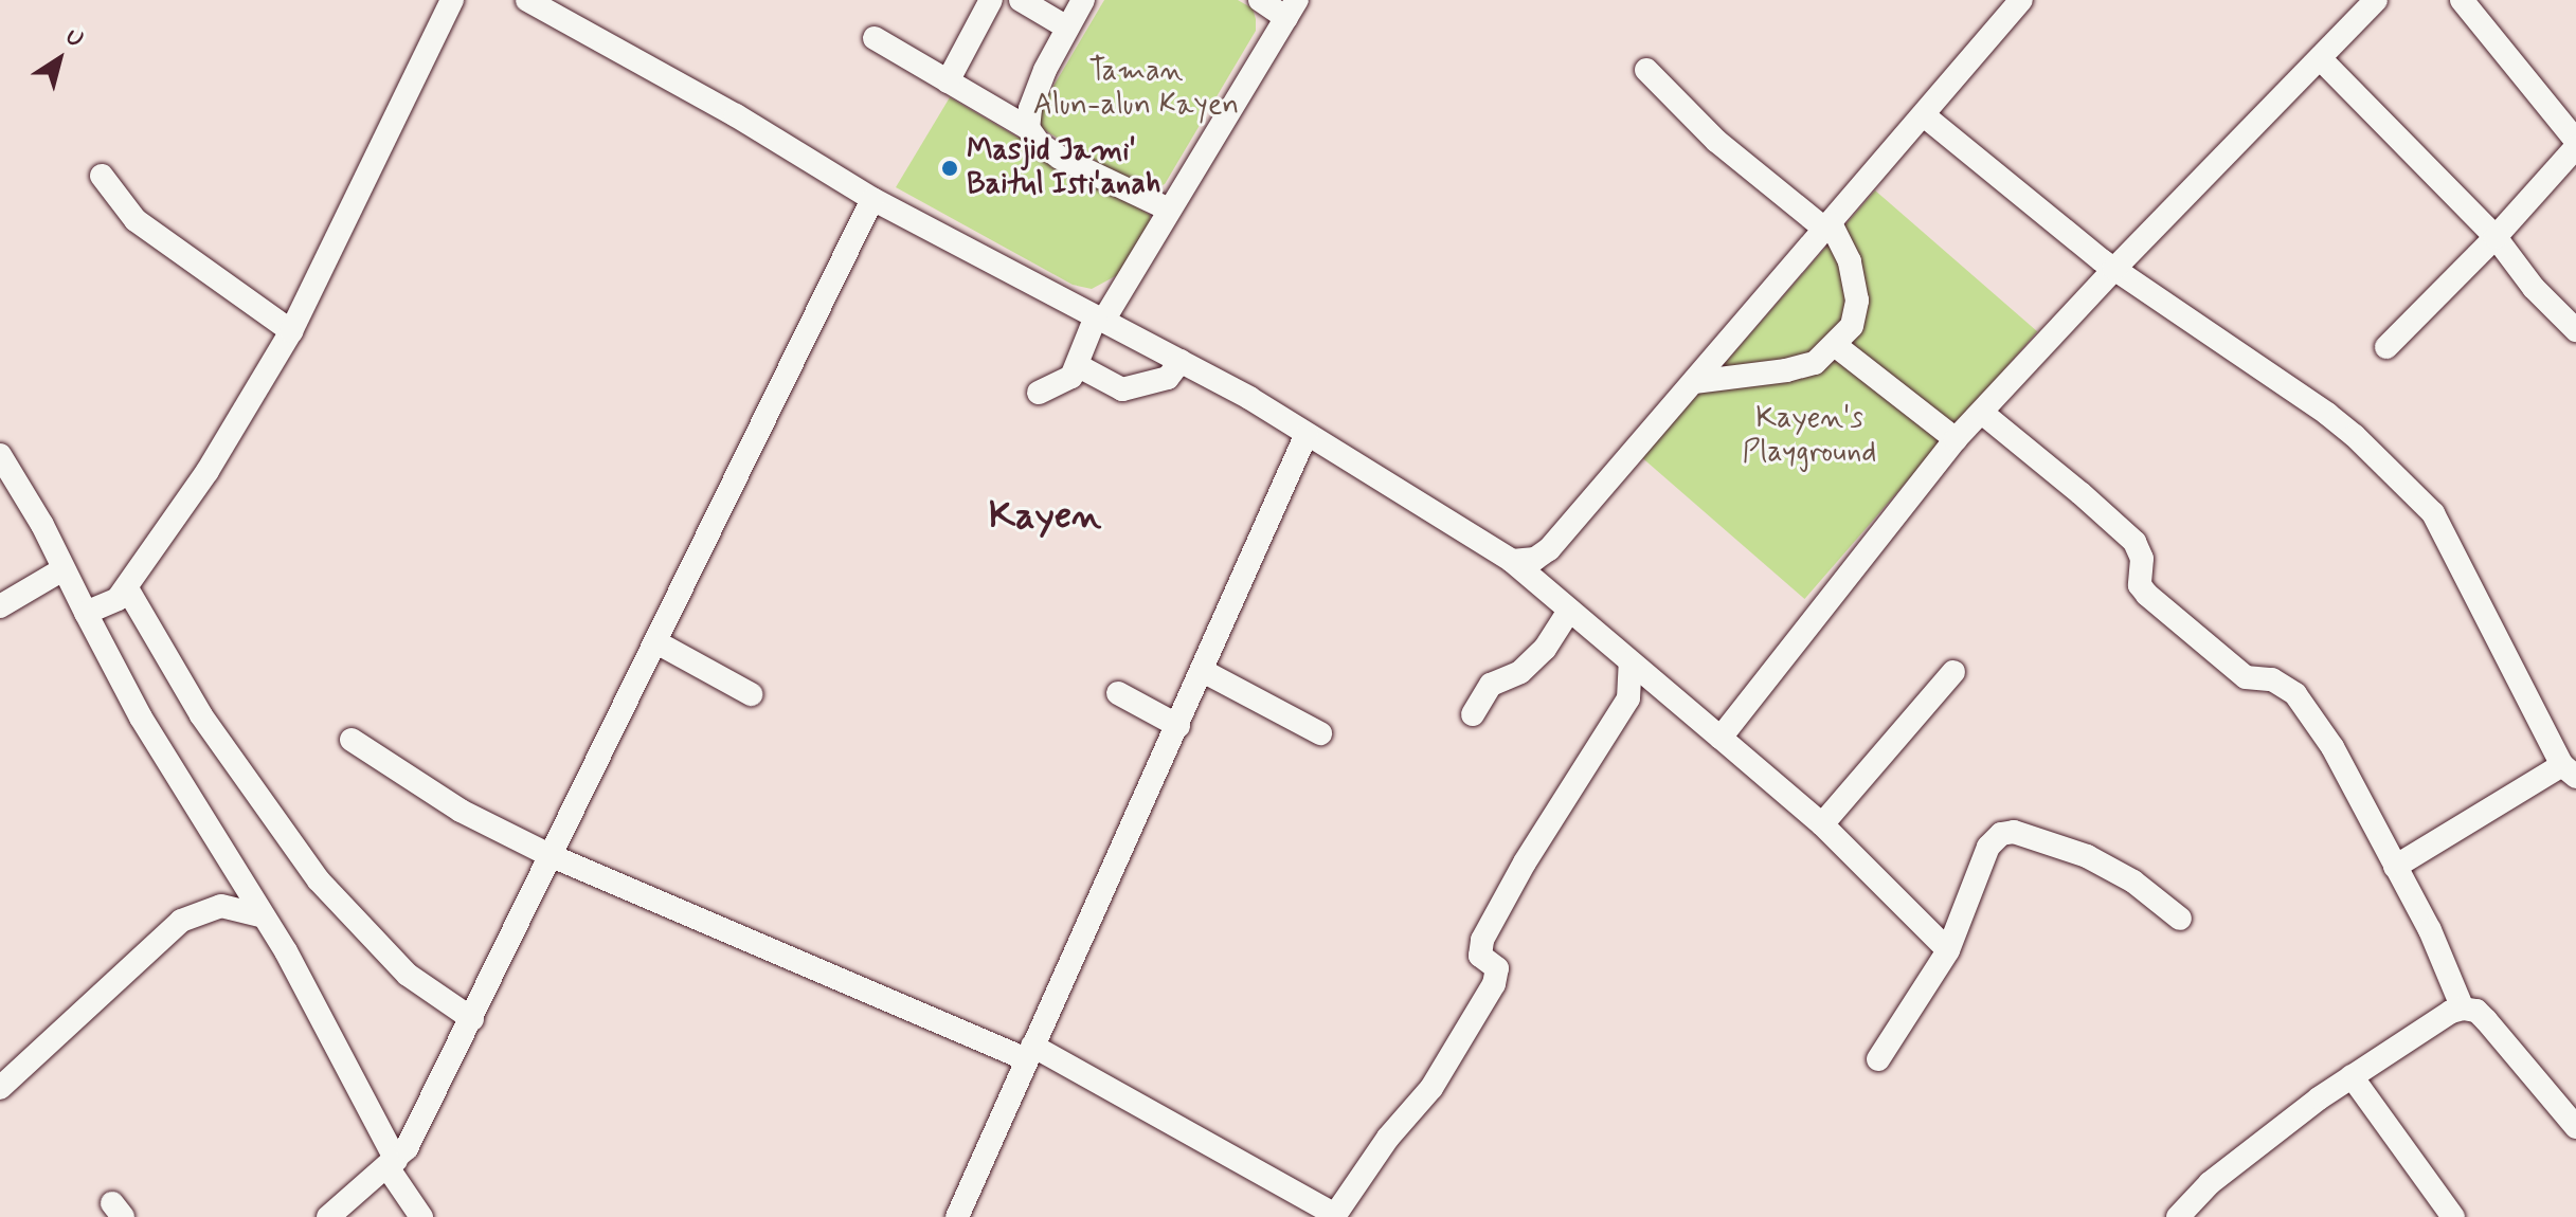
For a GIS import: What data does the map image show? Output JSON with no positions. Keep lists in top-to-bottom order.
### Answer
{
  "districts": ["Kayen"],
  "parks": ["Taman Alun-alun Kayen", "Kayen's Playground"],
  "places": ["Masjid Jami' Baitul Isti'anah"],
  "north": "top right"
}
